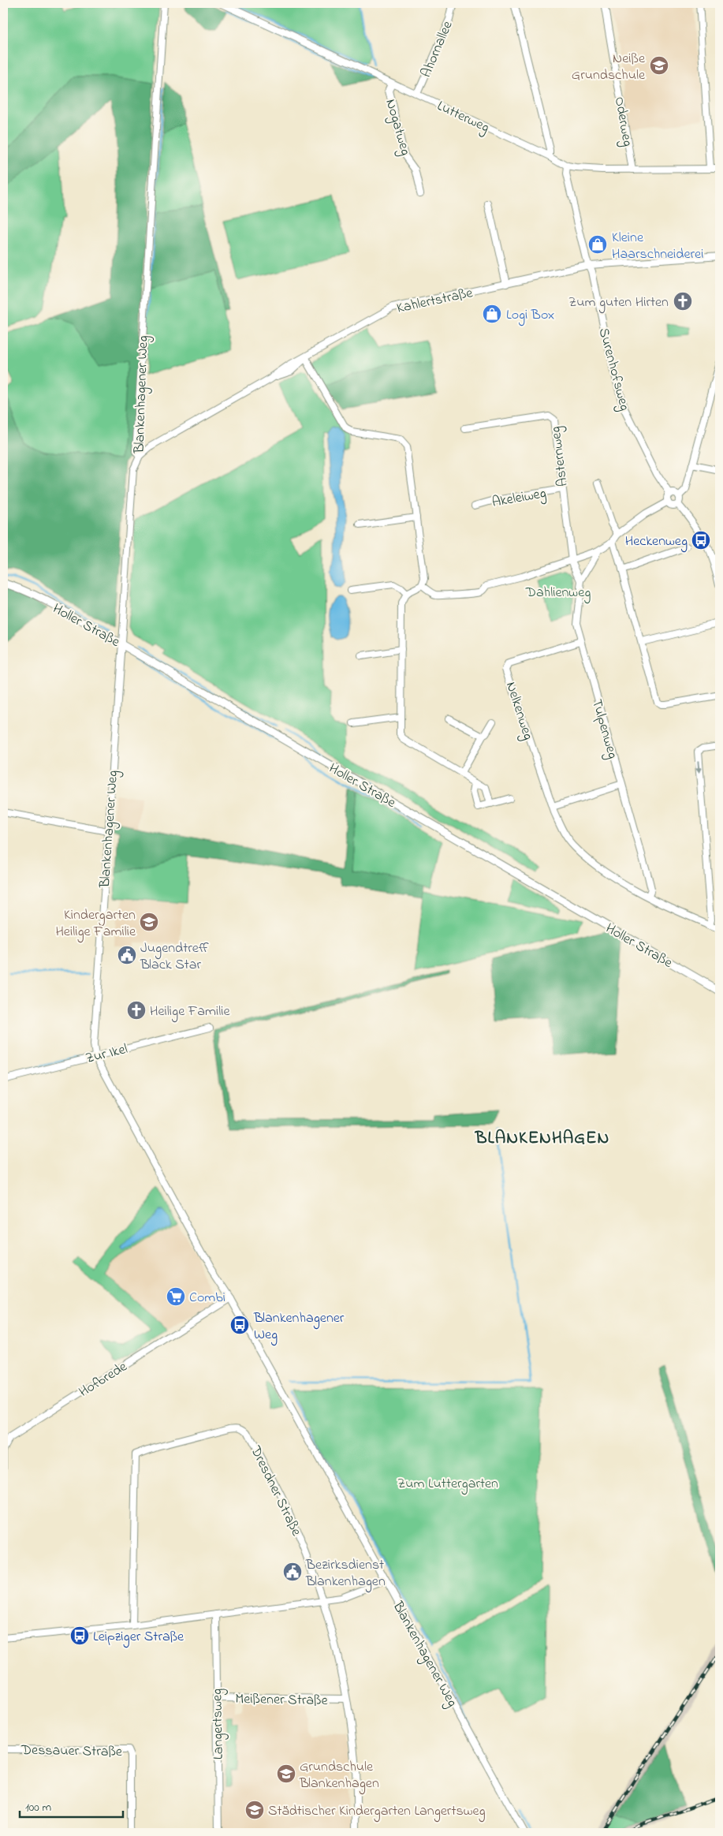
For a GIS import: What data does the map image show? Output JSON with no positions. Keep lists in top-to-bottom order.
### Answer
{
  "streets": {
    "street": [
      "Ahornallee",
      "Lutterweg",
      "Oderweg",
      "Nogatweg",
      "Kahlertstraße",
      "Surenhofsweg",
      "Blankenhagener Weg",
      "Asternweg",
      "Akeleiweg",
      "Holler Straße",
      "Nelkenweg",
      "Tulpenweg",
      "Zur Ikel",
      "Hofbrede",
      "Dresdner Straße",
      "Meißener Straße",
      "Langertsweg",
      "Dessauer Straße"
    ]
  },
  "crossings": [
    ["Ahornallee", "Lutterweg"],
    ["Lutterweg", "Oderweg"],
    ["Lutterweg", "Nogatweg"],
    ["Lutterweg", "Surenhofsweg"],
    ["Kahlertstraße", "Surenhofsweg"],
    ["Kahlertstraße", "Blankenhagener Weg"],
    ["Blankenhagener Weg", "Holler Straße"],
    ["Blankenhagener Weg", "Zur Ikel"],
    ["Blankenhagener Weg", "Hofbrede"],
    ["Asternweg", "Akeleiweg"],
    ["Nelkenweg", "Tulpenweg"],
    ["Dresdner Straße", "Meißener Straße"],
    ["Meißener Straße", "Langertsweg"]
  ],
  "districts": ["BLANKENHAGEN"],
  "parks": ["Dahlienweg", "Zum Luttergarten"],
  "places": {
    "school or university": [
      "Neiße Grundschule",
      "Kindergarten Heilige Familie",
      "Grundschule Blankenhagen",
      "Städtischer Kindergarten Langertsweg"
    ],
    "shop": ["Kleine Haarschneiderei", "Logi Box"],
    "church": ["Zum guten Hirten", "Heilige Familie"],
    "bus stop": ["Heckenweg", "Blankenhagener Weg", "Leipziger Straße"],
    "public building": ["Jugendtreff Black Star", "Bezirksdienst Blankenhagen"],
    "supermarket": ["Combi"]
  },
  "scale_bar": "100 m"
}
